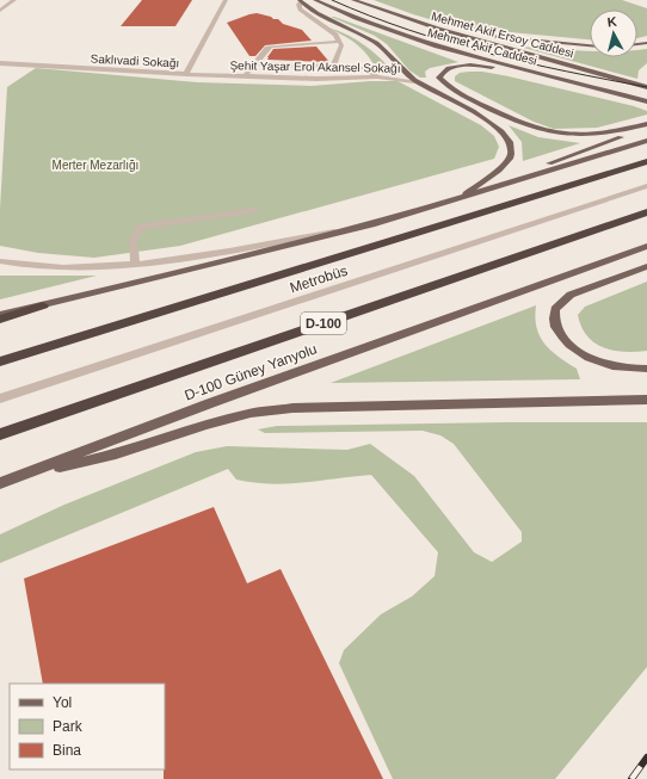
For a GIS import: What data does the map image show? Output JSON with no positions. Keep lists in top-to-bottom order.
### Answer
{
  "streets": {
    "highway": ["D-100"],
    "main road": ["Mehmet Akif Ersoy Caddesi", "Mehmet Akif Caddesi", "D-100 Güney Yanyolu"],
    "street": ["Saklıvadi Sokağı", "Şehit Yaşar Erol Akansel Sokağı", "Metrobüs"]
  },
  "crossings": [
    ["Saklıvadi Sokağı", "Şehit Yaşar Erol Akansel Sokağı"]
  ],
  "parks": ["Merter Mezarlığı"],
  "legend": ["Yol", "Park", "Bina"],
  "north": "top"
}
